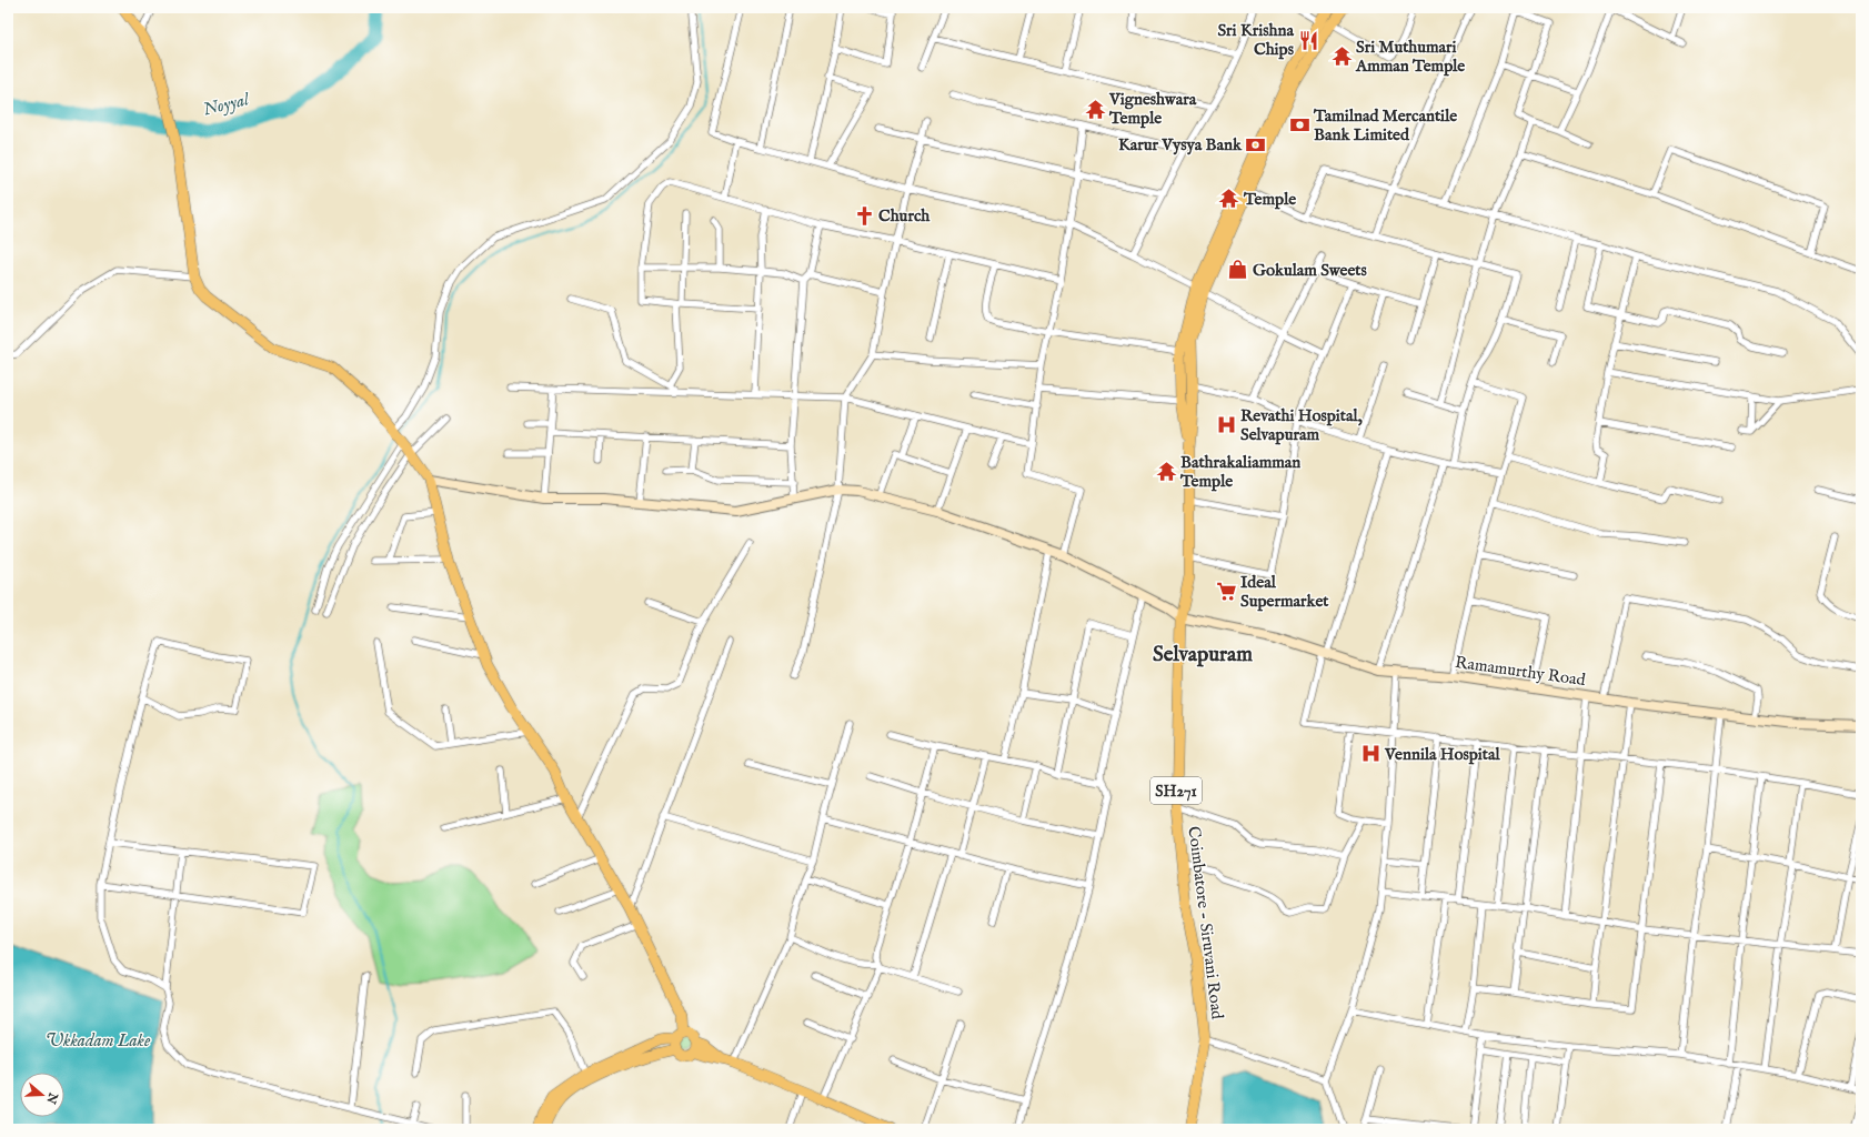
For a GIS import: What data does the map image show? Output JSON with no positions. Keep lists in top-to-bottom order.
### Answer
{
  "streets": {
    "main road": ["Ramamurthy Road", "SH271", "Coimbatore - Siruvani Road"]
  },
  "crossings": [
    ["Ramamurthy Road", "Coimbatore - Siruvani Road"]
  ],
  "districts": ["Selvapuram"],
  "water": ["Noyyal", "Ukkadam Lake"],
  "places": {
    "restaurant": ["Sri Krishna Chips"],
    "temple": [
      "Sri Muthumari Amman Temple",
      "Vigneshwara Temple",
      "Temple",
      "Bathrakaliamman Temple"
    ],
    "bank": ["Tamilnad Mercantile Bank Limited", "Karur Vysya Bank"],
    "church": ["Church"],
    "shop": ["Gokulam Sweets"],
    "hospital": ["Revathi Hospital, Selvapuram", "Vennila Hospital"],
    "supermarket": ["Ideal Supermarket"]
  },
  "north": "right"
}
